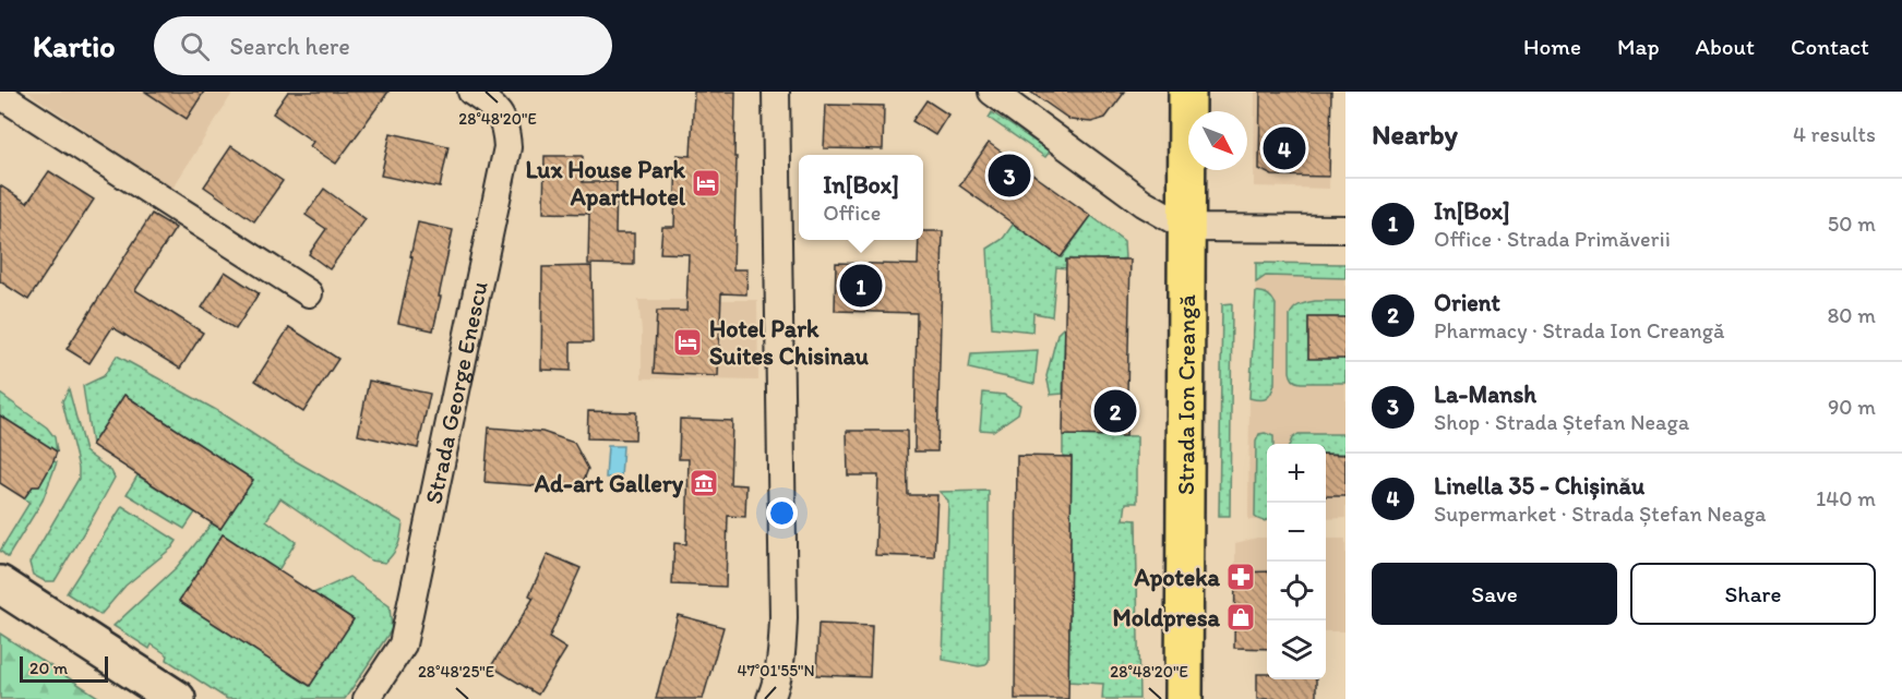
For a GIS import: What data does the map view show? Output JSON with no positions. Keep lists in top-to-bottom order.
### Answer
{
  "streets": {
    "main road": ["Strada Ion Creangă"],
    "street": ["Strada George Enescu"]
  },
  "places": {
    "hotel": ["Lux House Park ApartHotel", "Hotel Park Suites Chisinau"],
    "museum": ["Ad-art Gallery"],
    "pharmacy": ["Apoteka"],
    "shop": ["Moldpresa"]
  },
  "scale_bar": "20 m",
  "north": "bottom right",
  "page": {
    "header": "Kartio",
    "search": "Search here",
    "nav": [
      "Home",
      "Map",
      "About",
      "Contact"
    ],
    "heading": ["Nearby", "4 results"],
    "pins": [
      "4",
      "3",
      "1",
      "2"
    ],
    "popup": ["In[Box]", "Office"],
    "list": [
      {
        "mark": "1",
        "name": "In[Box]",
        "note": "Office · Strada Primăverii",
        "value": "50 m"
      },
      {
        "mark": "2",
        "name": "Orient",
        "note": "Pharmacy · Strada Ion Creangă",
        "value": "80 m"
      },
      {
        "mark": "3",
        "name": "La-Mansh",
        "note": "Shop · Strada Ștefan Neaga",
        "value": "90 m"
      },
      {
        "mark": "4",
        "name": "Linella 35 - Chișinău",
        "note": "Supermarket · Strada Ștefan Neaga",
        "value": "140 m"
      }
    ],
    "map_buttons": ["+", "−"],
    "buttons": ["Save", "Share"],
    "scale": "20 m"
  },
  "coordinates": ["28°48'20\"E", "47°01'55\"N", "28°48'25\"E"]
}
